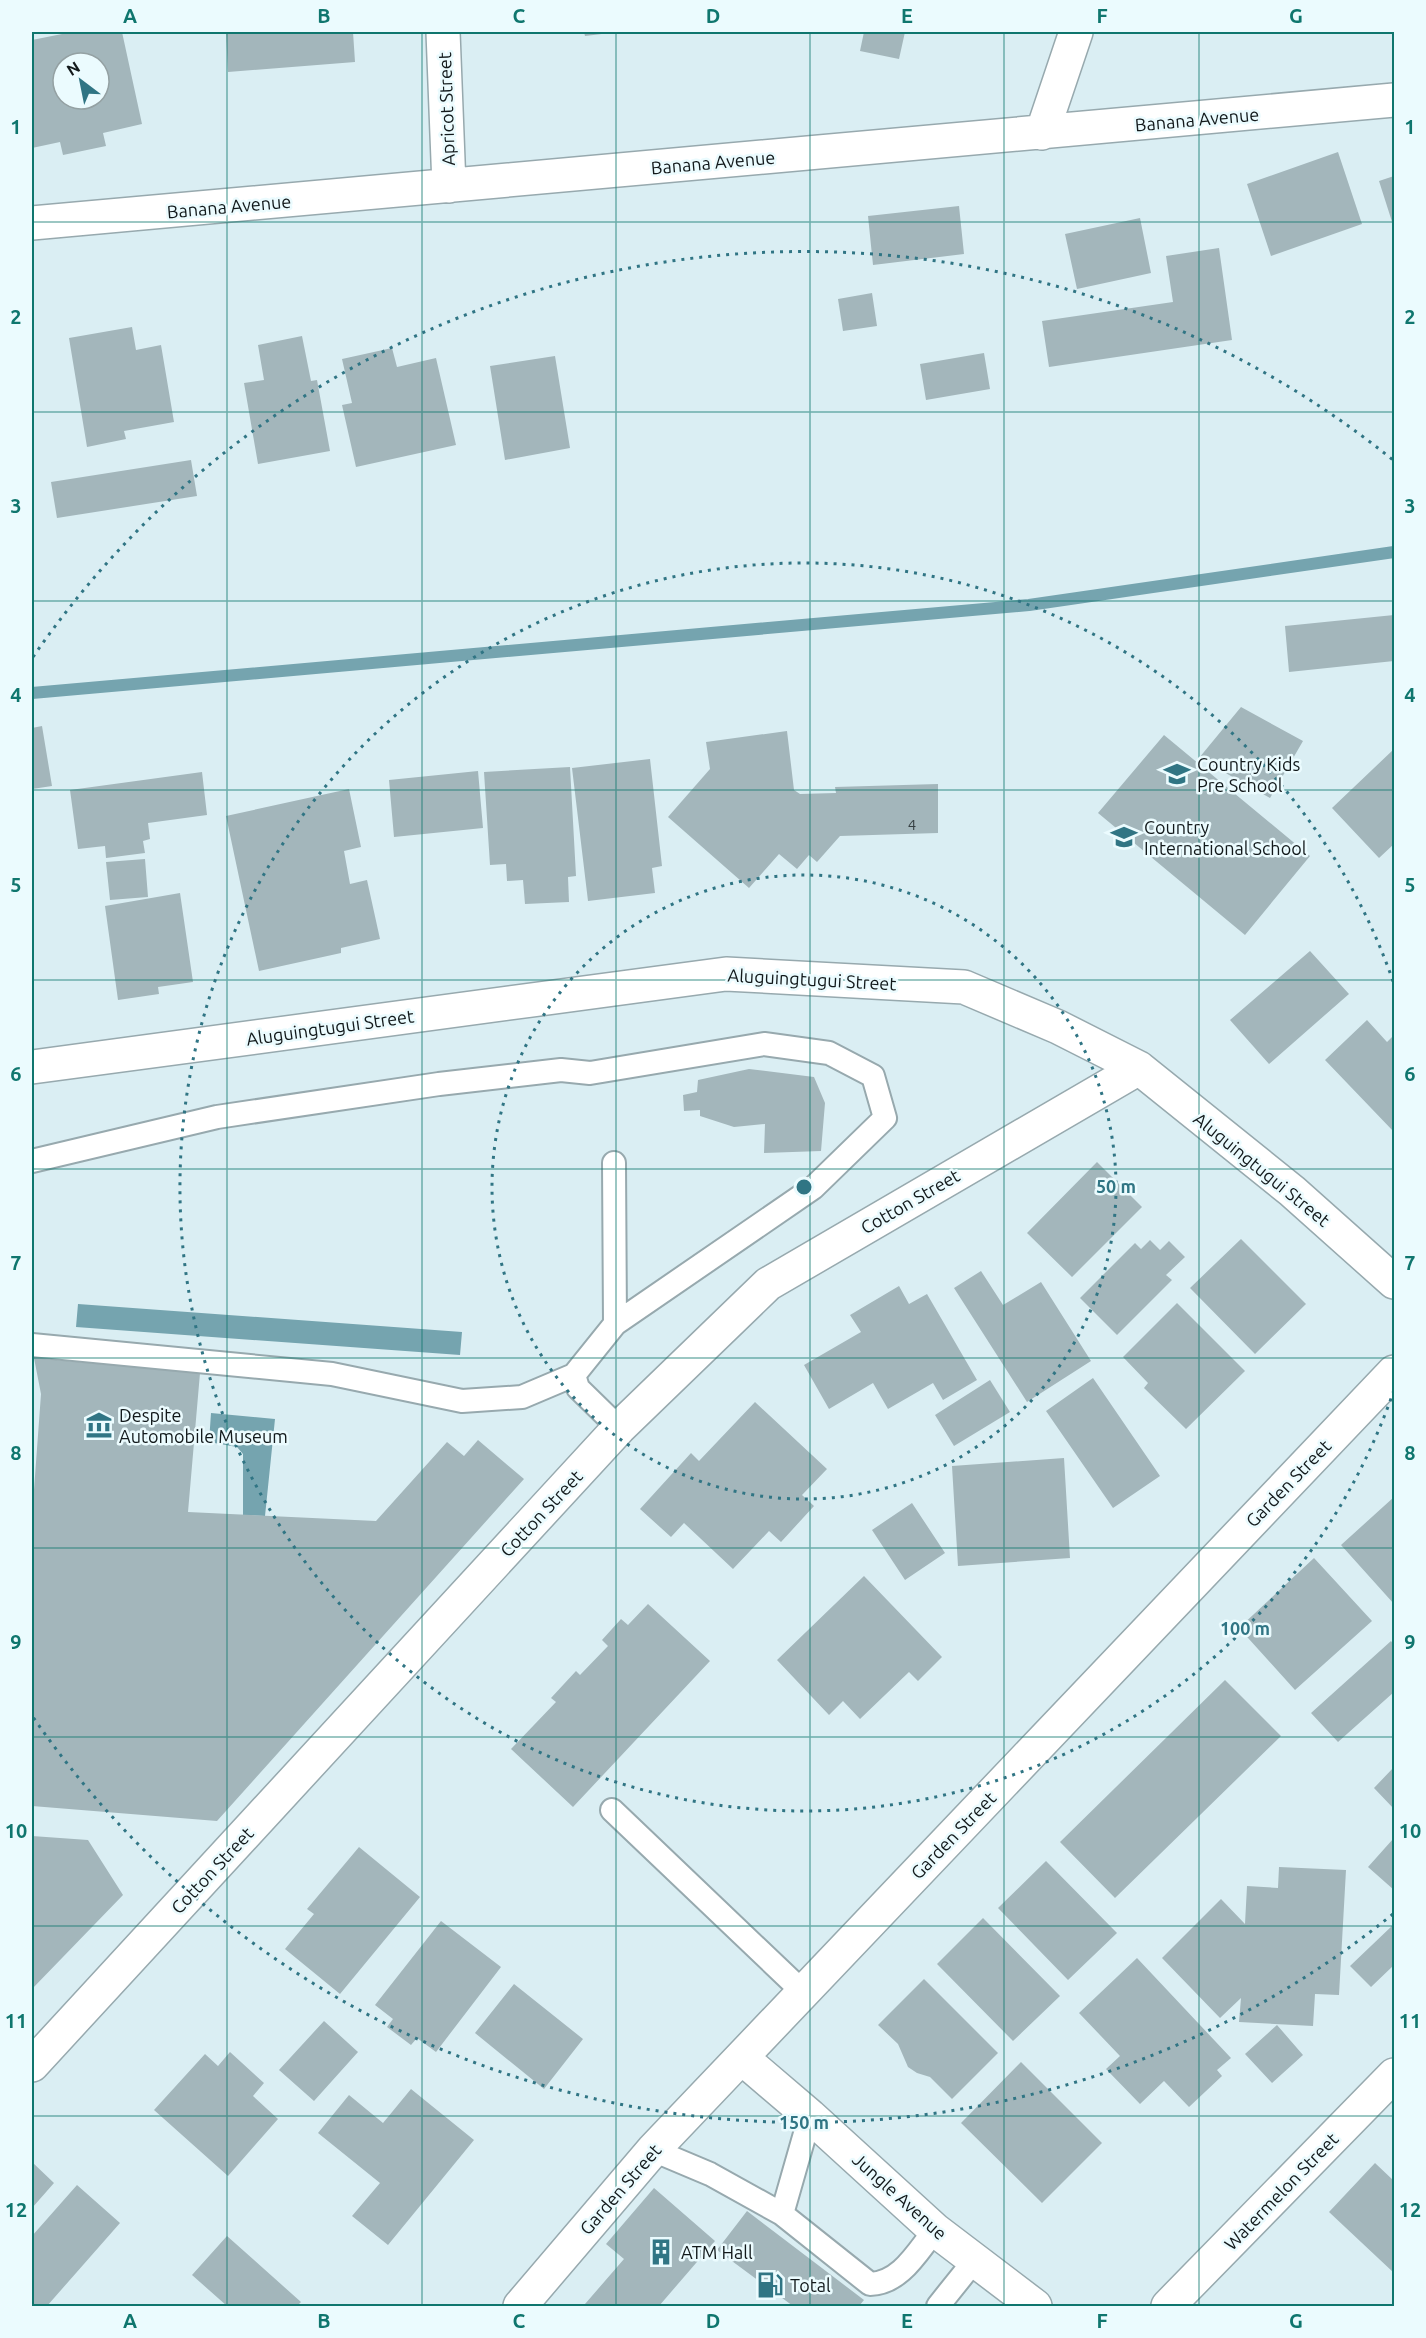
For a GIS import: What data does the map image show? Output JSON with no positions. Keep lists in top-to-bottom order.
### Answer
{
  "streets": {
    "street": [
      "Apricot Street",
      "Banana Avenue",
      "Aluguingtugui Street",
      "Cotton Street",
      "Garden Street",
      "Watermelon Street",
      "Jungle Avenue"
    ]
  },
  "crossings": [
    ["Apricot Street", "Banana Avenue"],
    ["Aluguingtugui Street", "Cotton Street"],
    ["Garden Street", "Jungle Avenue"]
  ],
  "places": {
    "school or university": ["Country Kids Pre School", "Country International School"],
    "museum": ["Despite Automobile Museum"],
    "building": ["ATM Hall"],
    "fuel station": ["Total"]
  },
  "house_numbers": ["4"],
  "north": "top left",
  "grid": {
    "columns": [
      "A",
      "B",
      "C",
      "D",
      "E",
      "F",
      "G"
    ],
    "rows": [
      "1",
      "2",
      "3",
      "4",
      "5",
      "6",
      "7",
      "8",
      "9",
      "10",
      "11",
      "12"
    ]
  },
  "rings": ["50 m", "100 m", "150 m"]
}
